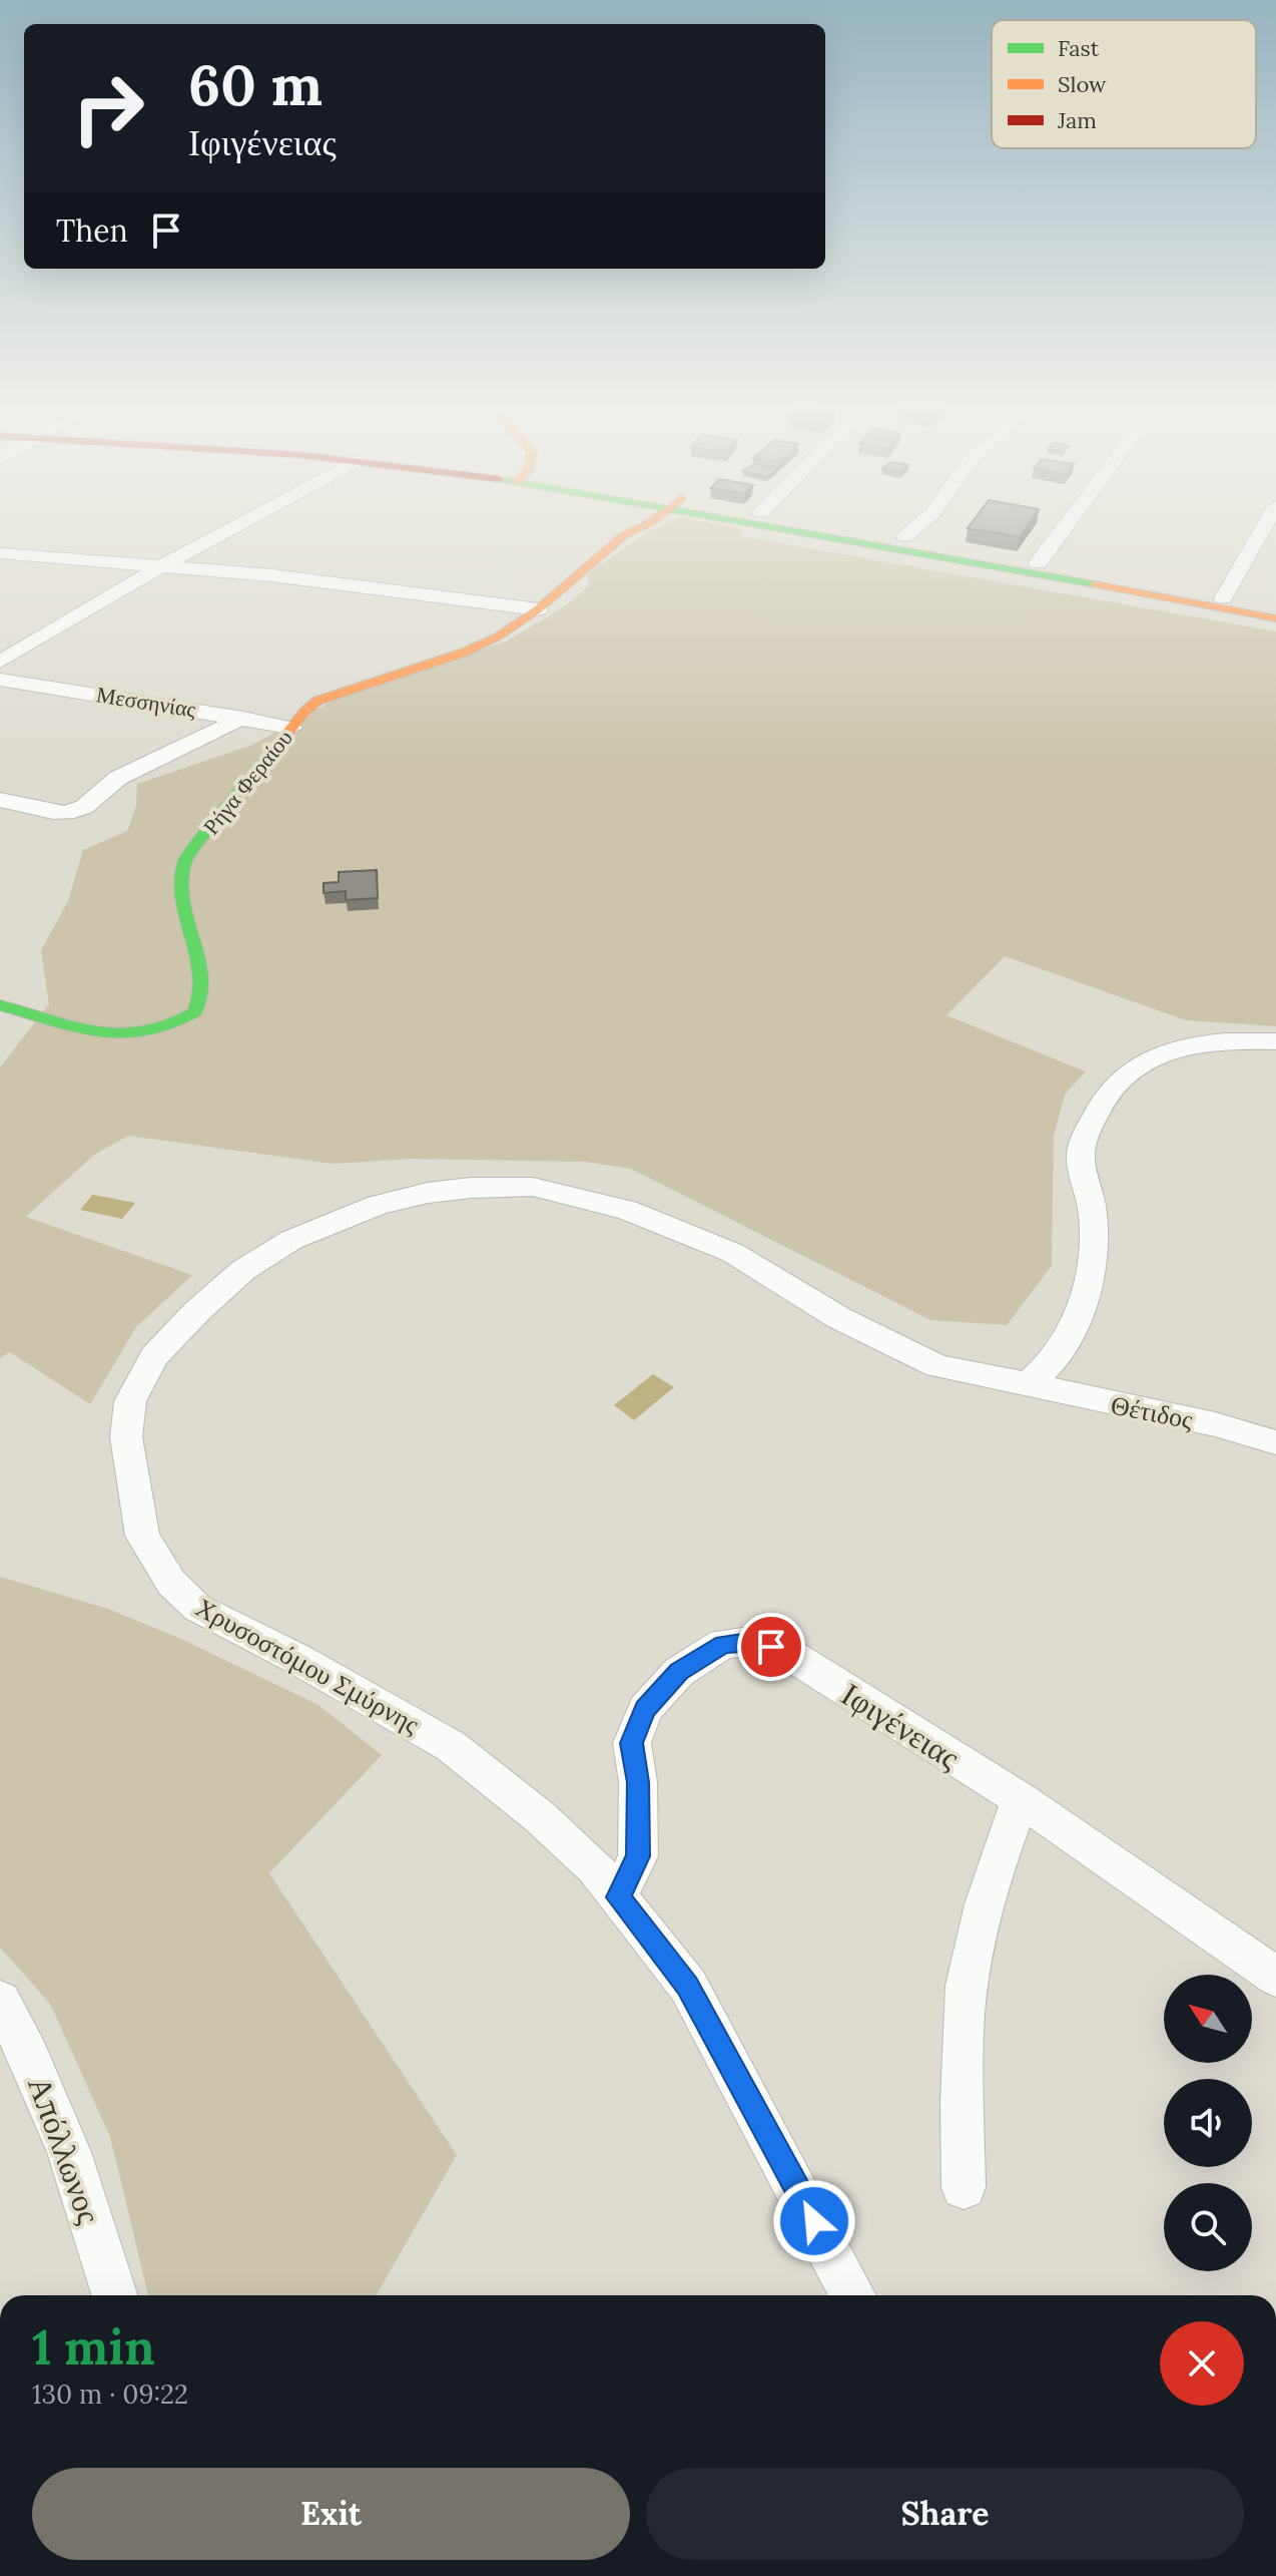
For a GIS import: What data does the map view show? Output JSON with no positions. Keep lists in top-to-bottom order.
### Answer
{
  "streets": {
    "main road": ["Ρήγα Φεραίου"],
    "street": [
      "Μεσσηνίας",
      "Θέτιδος",
      "Χρυσοστόμου Σμύρνης",
      "Ιφιγένειας",
      "Απόλλωνος"
    ]
  },
  "crossings": [
    ["Μεσσηνίας", "Ρήγα Φεραίου"],
    ["Θέτιδος", "Χρυσοστόμου Σμύρνης"],
    ["Χρυσοστόμου Σμύρνης", "Ιφιγένειας"]
  ],
  "legend": ["Fast", "Slow", "Jam"],
  "north": "top left",
  "page": {
    "turn": ["60 m", "Ιφιγένειας"],
    "then": "Then",
    "heading": ["1 min", "130 m · 09:22"],
    "buttons": ["Exit", "Share"]
  }
}
